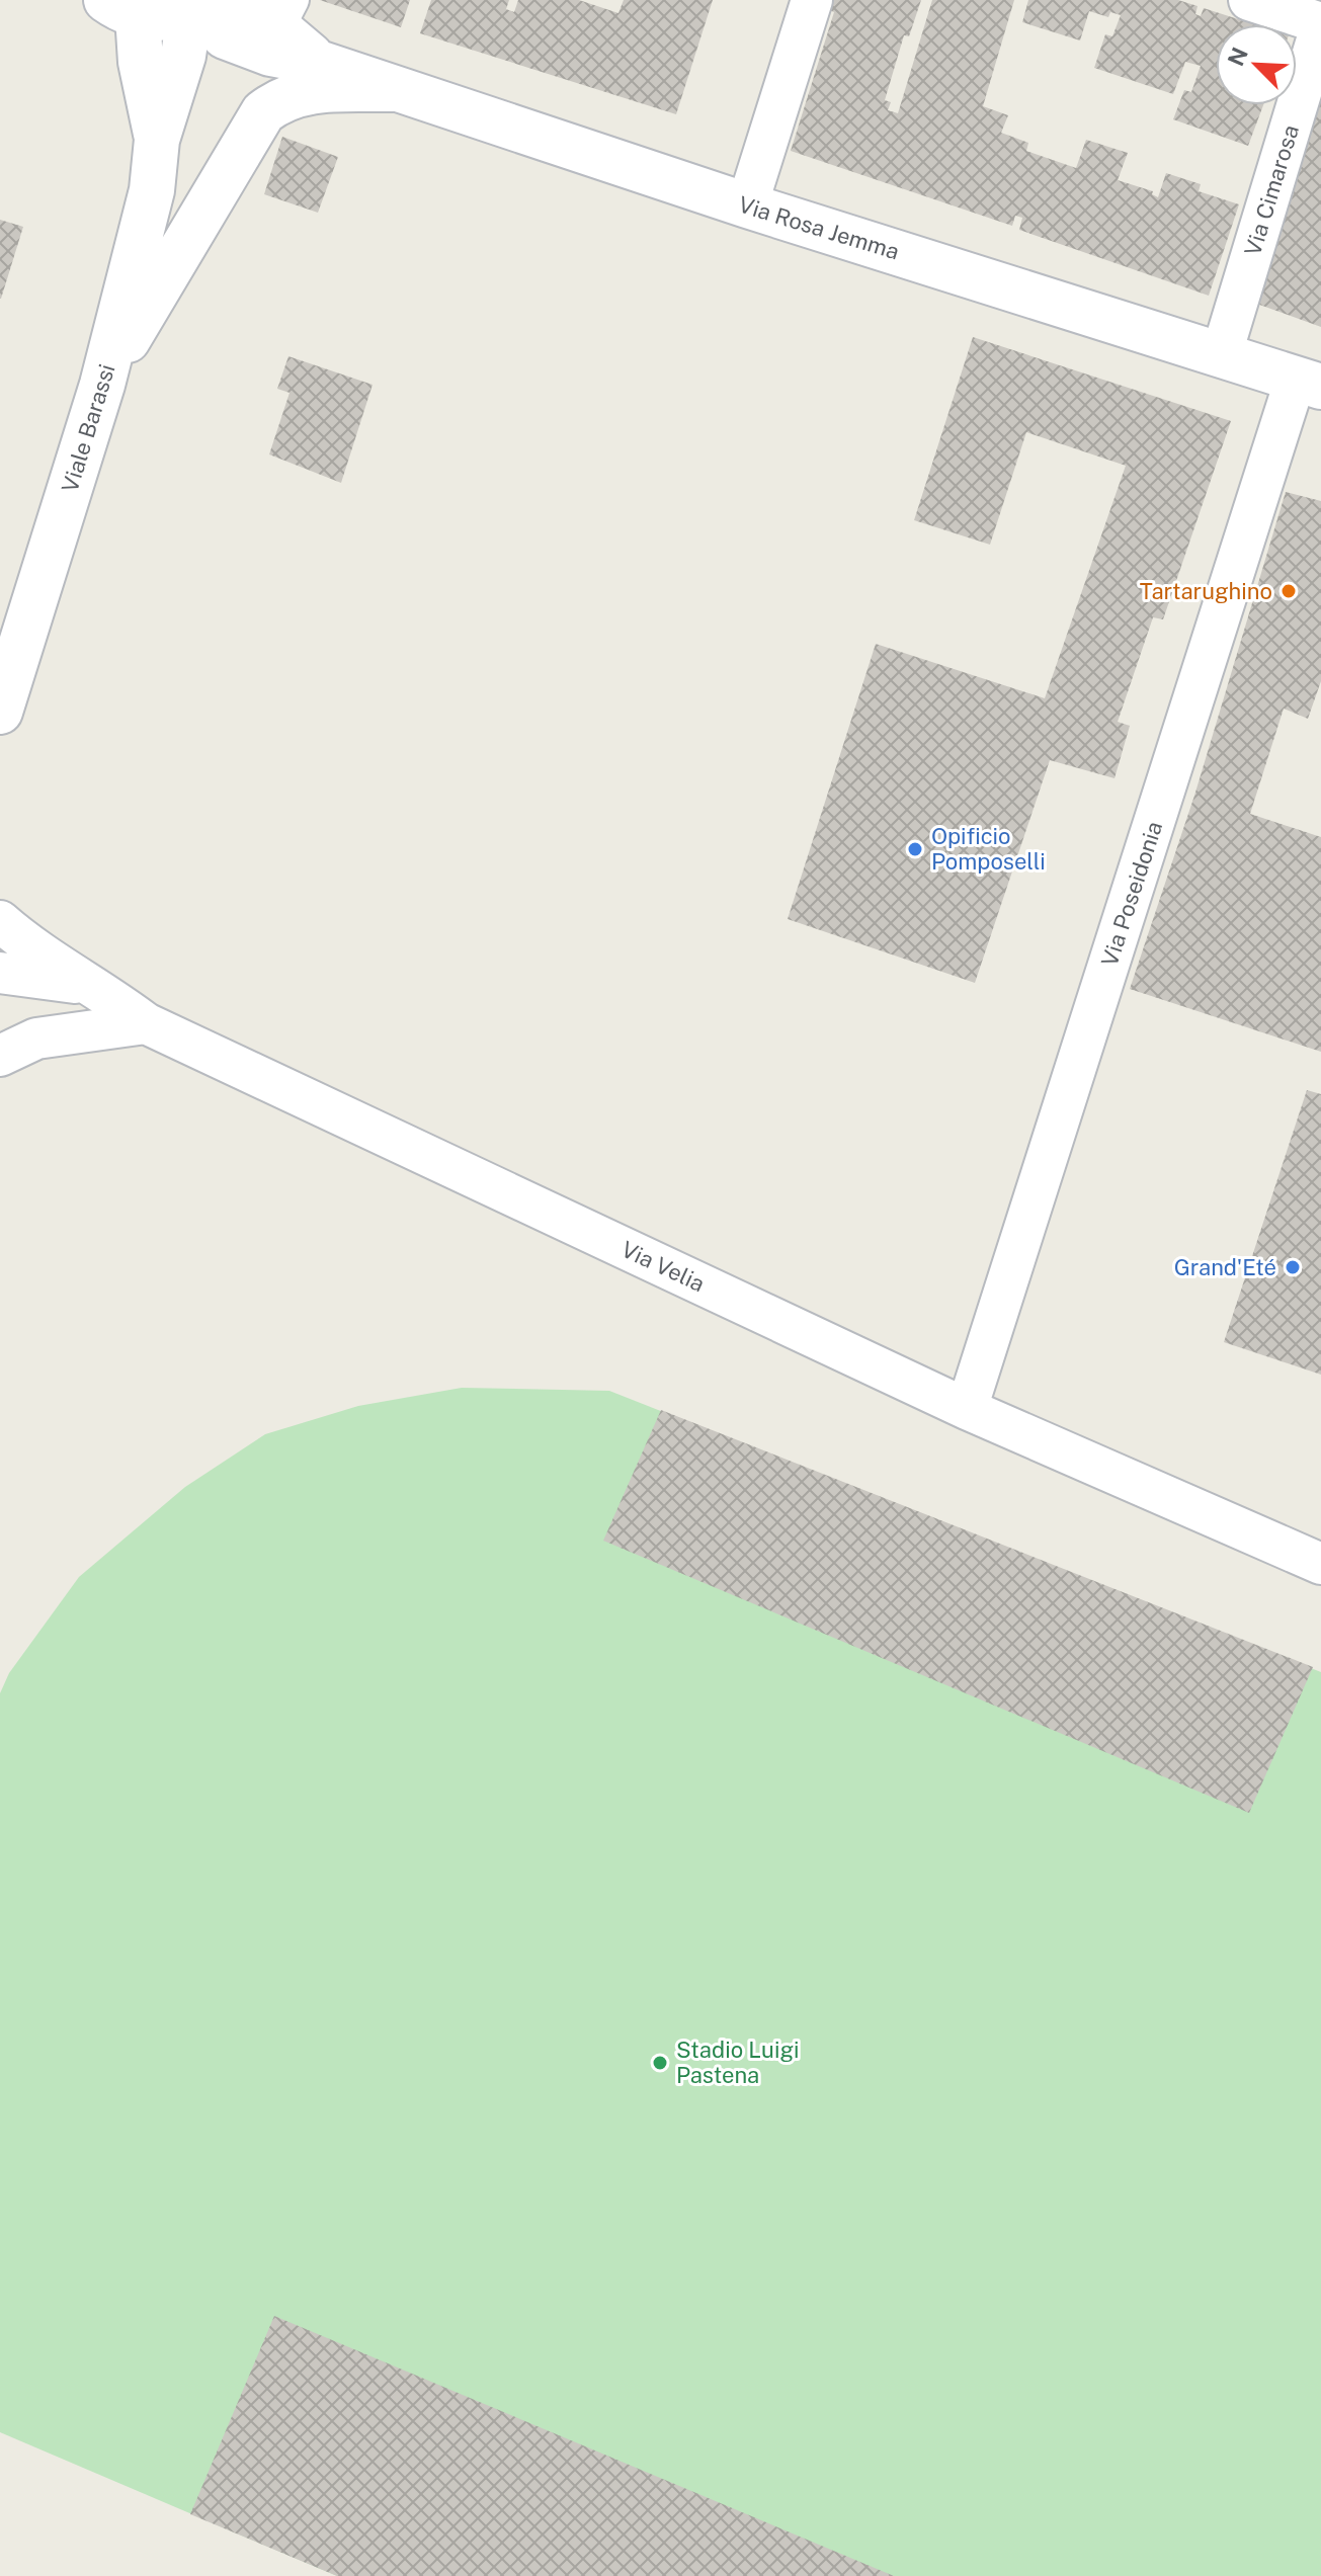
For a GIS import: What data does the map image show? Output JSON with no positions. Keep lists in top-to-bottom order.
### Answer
{
  "streets": {
    "main road": ["Via Rosa Jemma", "Viale Barassi"],
    "street": ["Via Cimarosa", "Via Poseidonia", "Via Velia"]
  },
  "crossings": [
    ["Via Cimarosa", "Via Rosa Jemma"],
    ["Via Rosa Jemma", "Viale Barassi"],
    ["Via Rosa Jemma", "Via Poseidonia"],
    ["Via Poseidonia", "Via Velia"]
  ],
  "places": [
    "Tartarughino",
    "Opificio Pomposelli",
    "Grand'Eté",
    "Stadio Luigi Pastena"
  ],
  "north": "top left"
}
